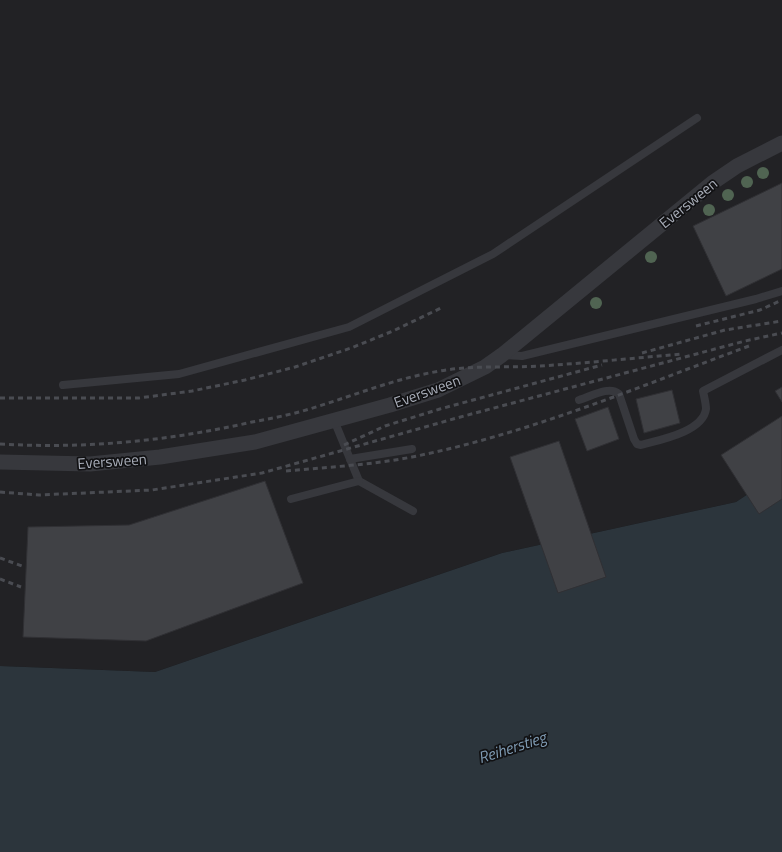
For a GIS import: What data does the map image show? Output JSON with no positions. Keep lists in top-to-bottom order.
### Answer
{
  "streets": {
    "street": ["Eversween"]
  },
  "water": ["Reiherstieg"]
}
